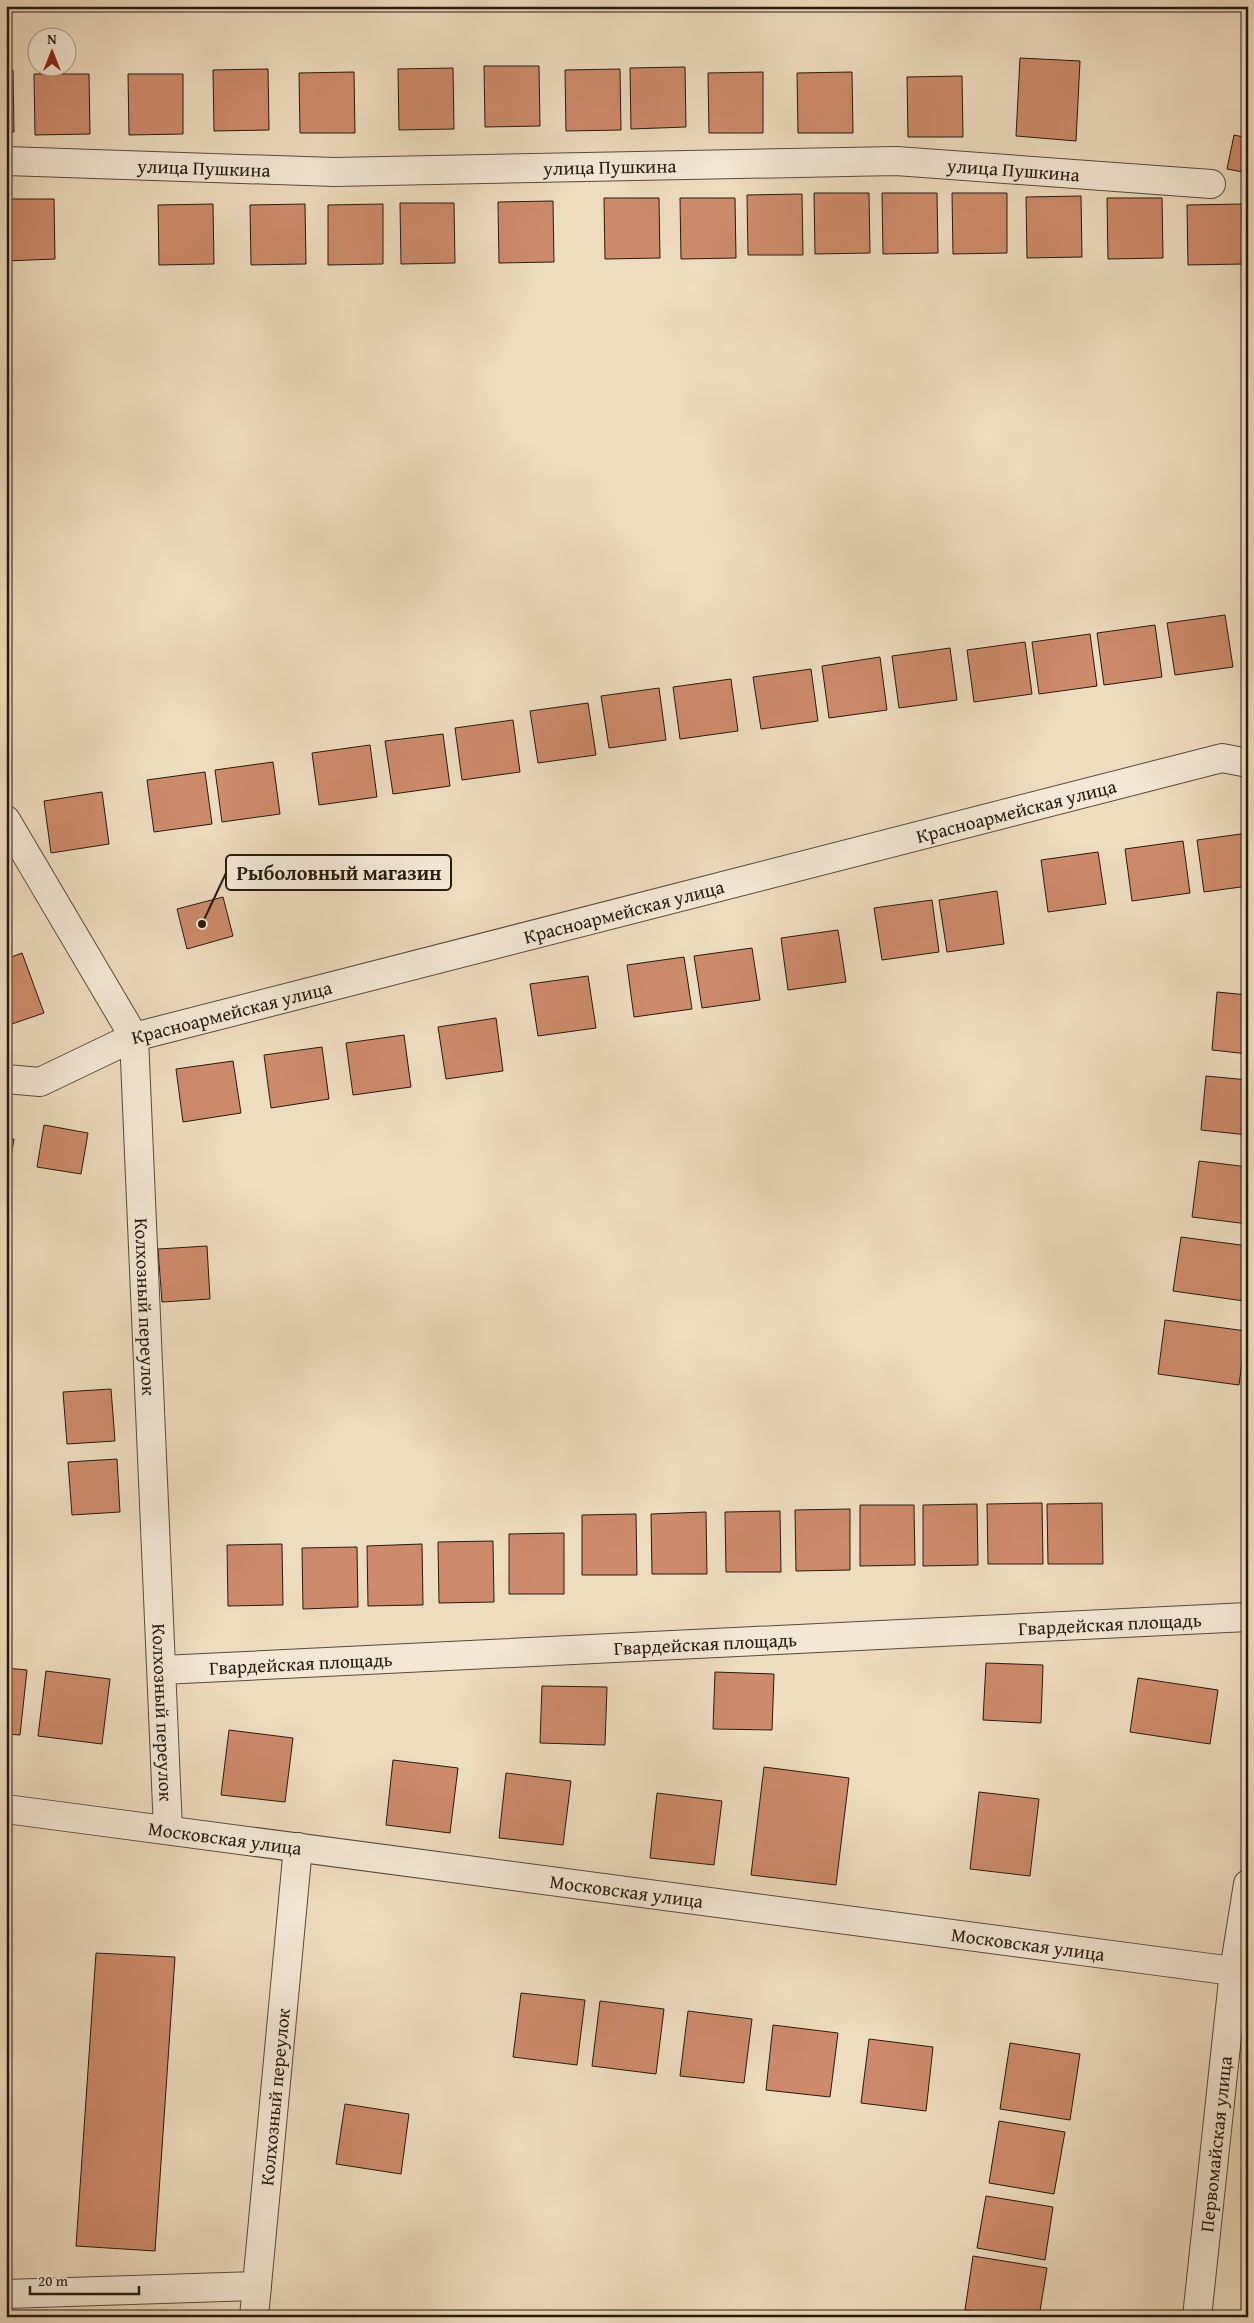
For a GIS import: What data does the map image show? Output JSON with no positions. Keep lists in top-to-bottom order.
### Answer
{
  "streets": {
    "street": [
      "улица Пушкина",
      "Красноармейская улица",
      "Колхозный переулок",
      "Гвардейская площадь",
      "Московская улица",
      "Первомайская улица"
    ]
  },
  "crossings": [
    ["Красноармейская улица", "Колхозный переулок"],
    ["Колхозный переулок", "Гвардейская площадь"],
    ["Колхозный переулок", "Московская улица"],
    ["Московская улица", "Первомайская улица"]
  ],
  "places": ["Рыболовный магазин"],
  "scale_bar": "20 m",
  "north": "top"
}
